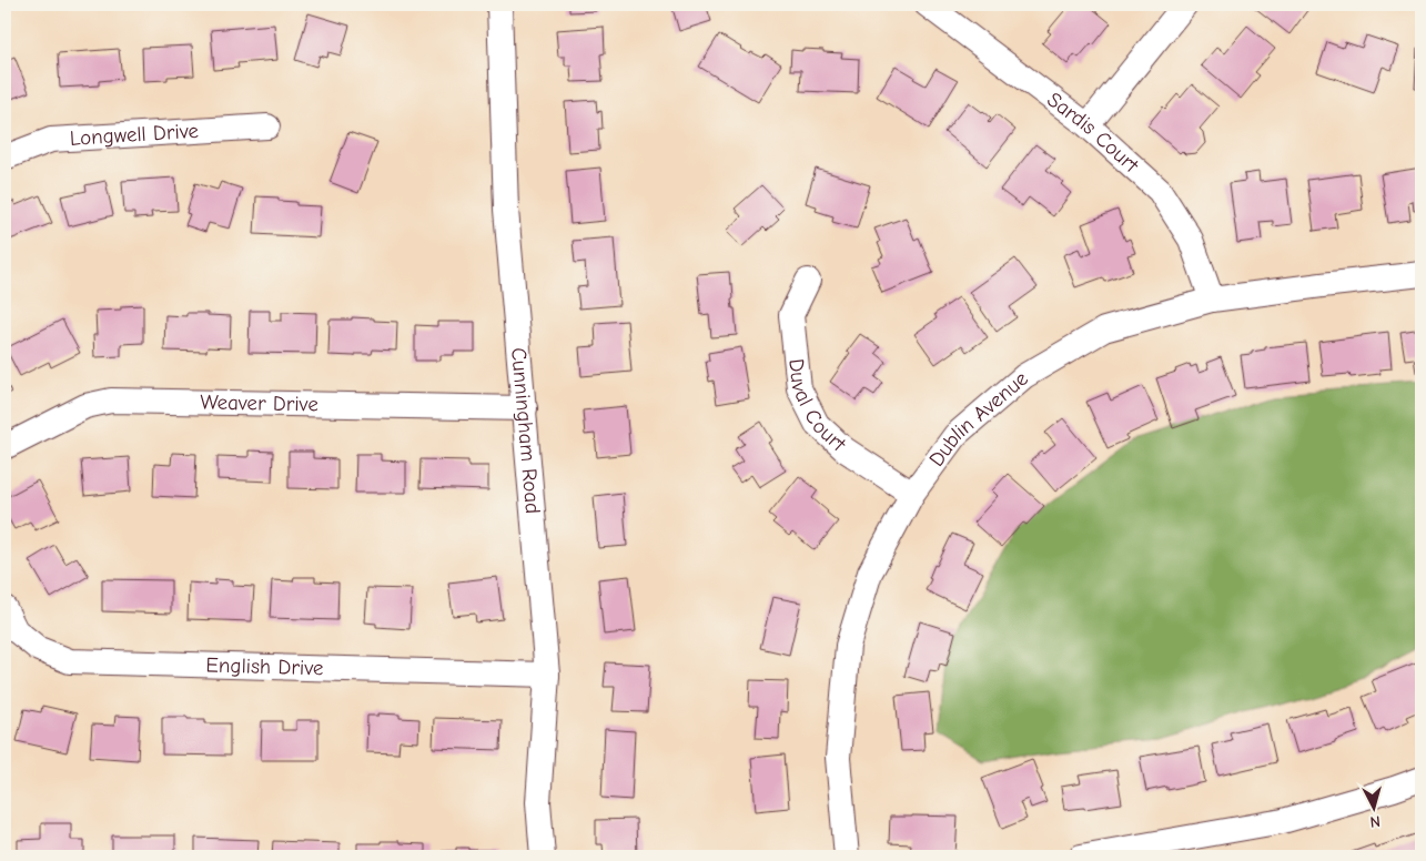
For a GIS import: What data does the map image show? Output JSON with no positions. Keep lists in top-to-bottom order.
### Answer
{
  "streets": {
    "street": [
      "Sardis Court",
      "Longwell Drive",
      "Duval Court",
      "Weaver Drive",
      "Dublin Avenue",
      "Cunningham Road",
      "English Drive"
    ]
  },
  "crossings": [
    ["Sardis Court", "Dublin Avenue"],
    ["Duval Court", "Dublin Avenue"],
    ["Weaver Drive", "Cunningham Road"],
    ["Cunningham Road", "English Drive"]
  ],
  "north": "bottom"
}
